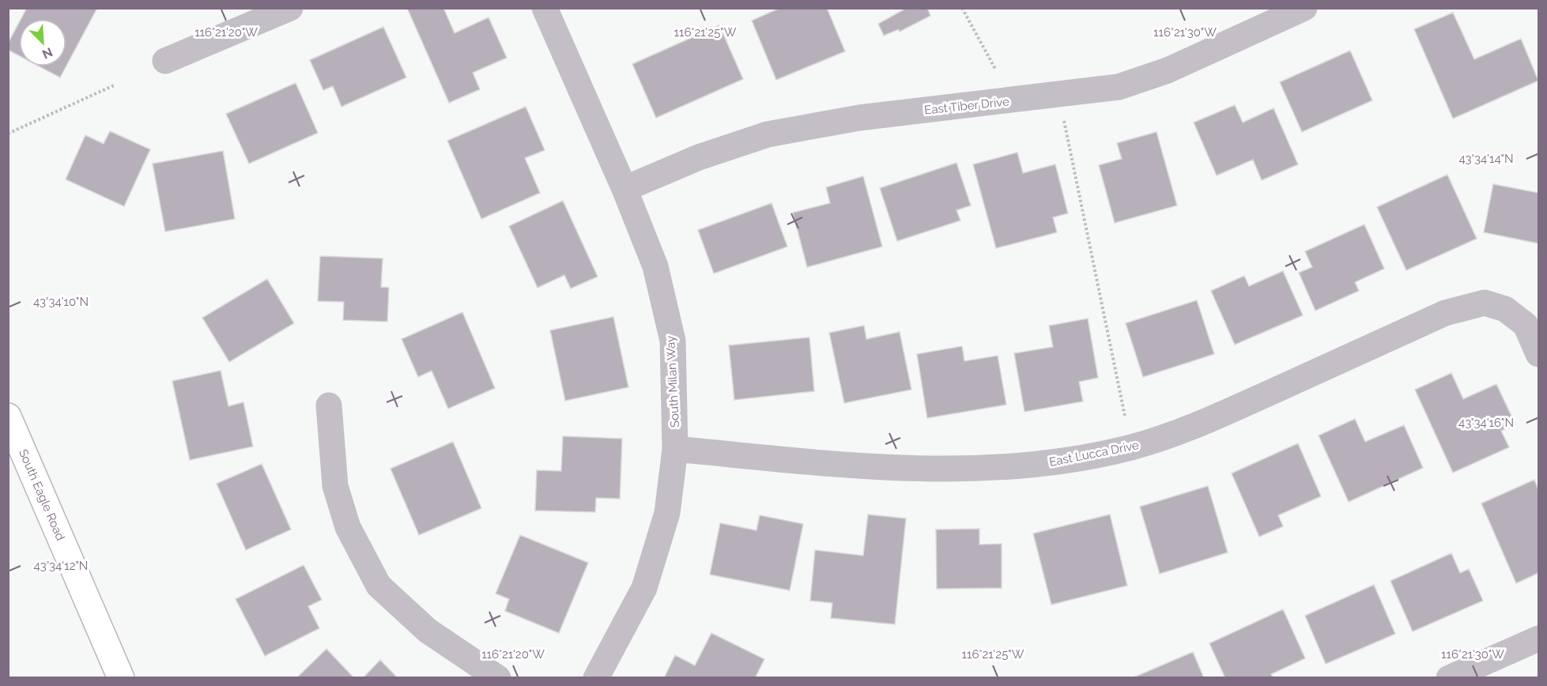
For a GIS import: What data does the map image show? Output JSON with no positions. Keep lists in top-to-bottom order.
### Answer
{
  "streets": {
    "main road": ["South Eagle Road"],
    "street": ["East Tiber Drive", "South Milan Way", "East Lucca Drive"]
  },
  "crossings": [
    ["East Tiber Drive", "South Milan Way"],
    ["South Milan Way", "East Lucca Drive"]
  ],
  "north": "bottom right",
  "coordinates": [
    "116°21'20\"W",
    "116°21'25\"W",
    "116°21'30\"W",
    "43°34'14\"N",
    "43°34'10\"N",
    "43°34'16\"N",
    "43°34'12\"N"
  ]
}
